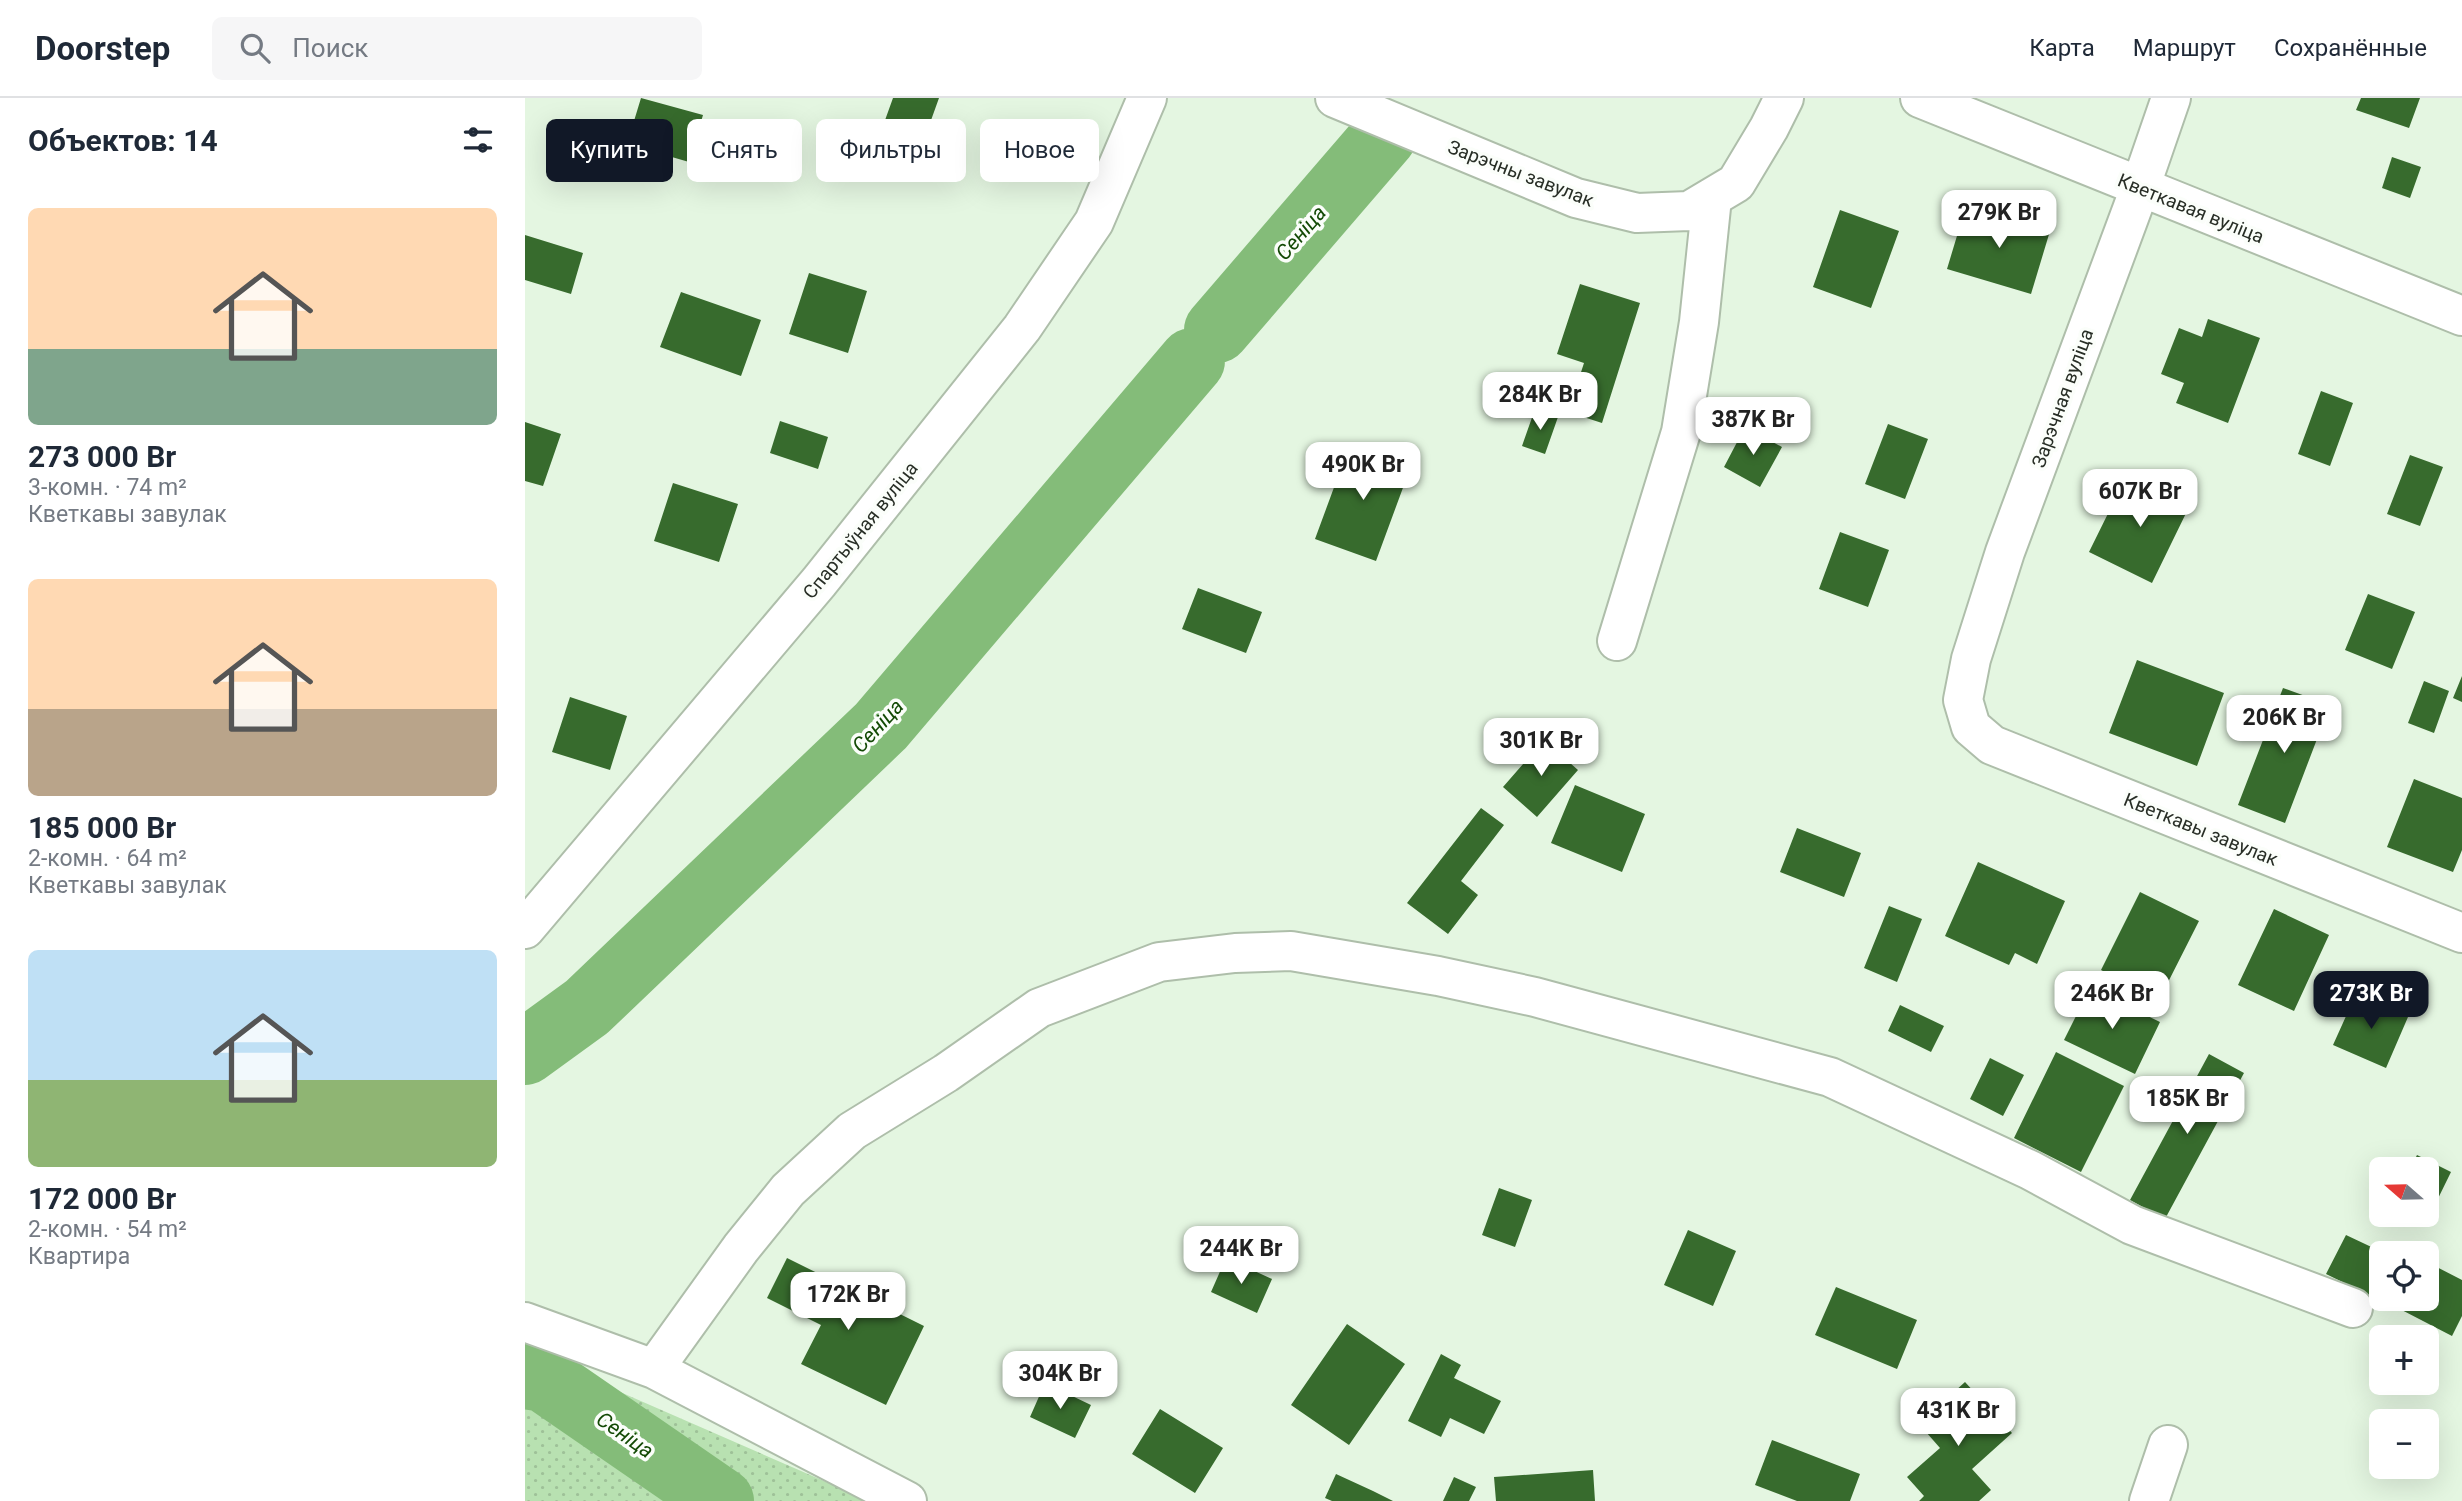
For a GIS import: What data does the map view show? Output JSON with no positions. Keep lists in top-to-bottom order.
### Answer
{
  "streets": {
    "street": [
      "Зарэчны завулак",
      "Кветкавая вуліца",
      "Зарэчная вуліца",
      "Спартыўная вуліца",
      "Кветкавы завулак"
    ]
  },
  "crossings": [
    ["Кветкавая вуліца", "Зарэчная вуліца"],
    ["Зарэчная вуліца", "Кветкавы завулак"]
  ],
  "water": ["Сеніца"],
  "north": "left",
  "page": {
    "header": "Doorstep",
    "search": "Поиск",
    "nav": ["Карта", "Маршрут", "Сохранённые"],
    "heading": "Объектов: 14",
    "chip": [
      "Купить",
      "Снять",
      "Фильтры",
      "Новое"
    ],
    "list": [
      {
        "name": "273 000 Br",
        "note": "3-комн. · 74 m² · Кветкавы завулак"
      },
      {
        "name": "185 000 Br",
        "note": "2-комн. · 64 m² · Кветкавы завулак"
      },
      {
        "name": "172 000 Br",
        "note": "2-комн. · 54 m² · Квартира"
      }
    ],
    "price": [
      "279K Br",
      "284K Br",
      "387K Br",
      "490K Br",
      "607K Br",
      "206K Br",
      "301K Br",
      "246K Br",
      "273K Br",
      "185K Br",
      "244K Br",
      "172K Br",
      "304K Br",
      "431K Br"
    ],
    "map_buttons": ["+", "−"]
  }
}
